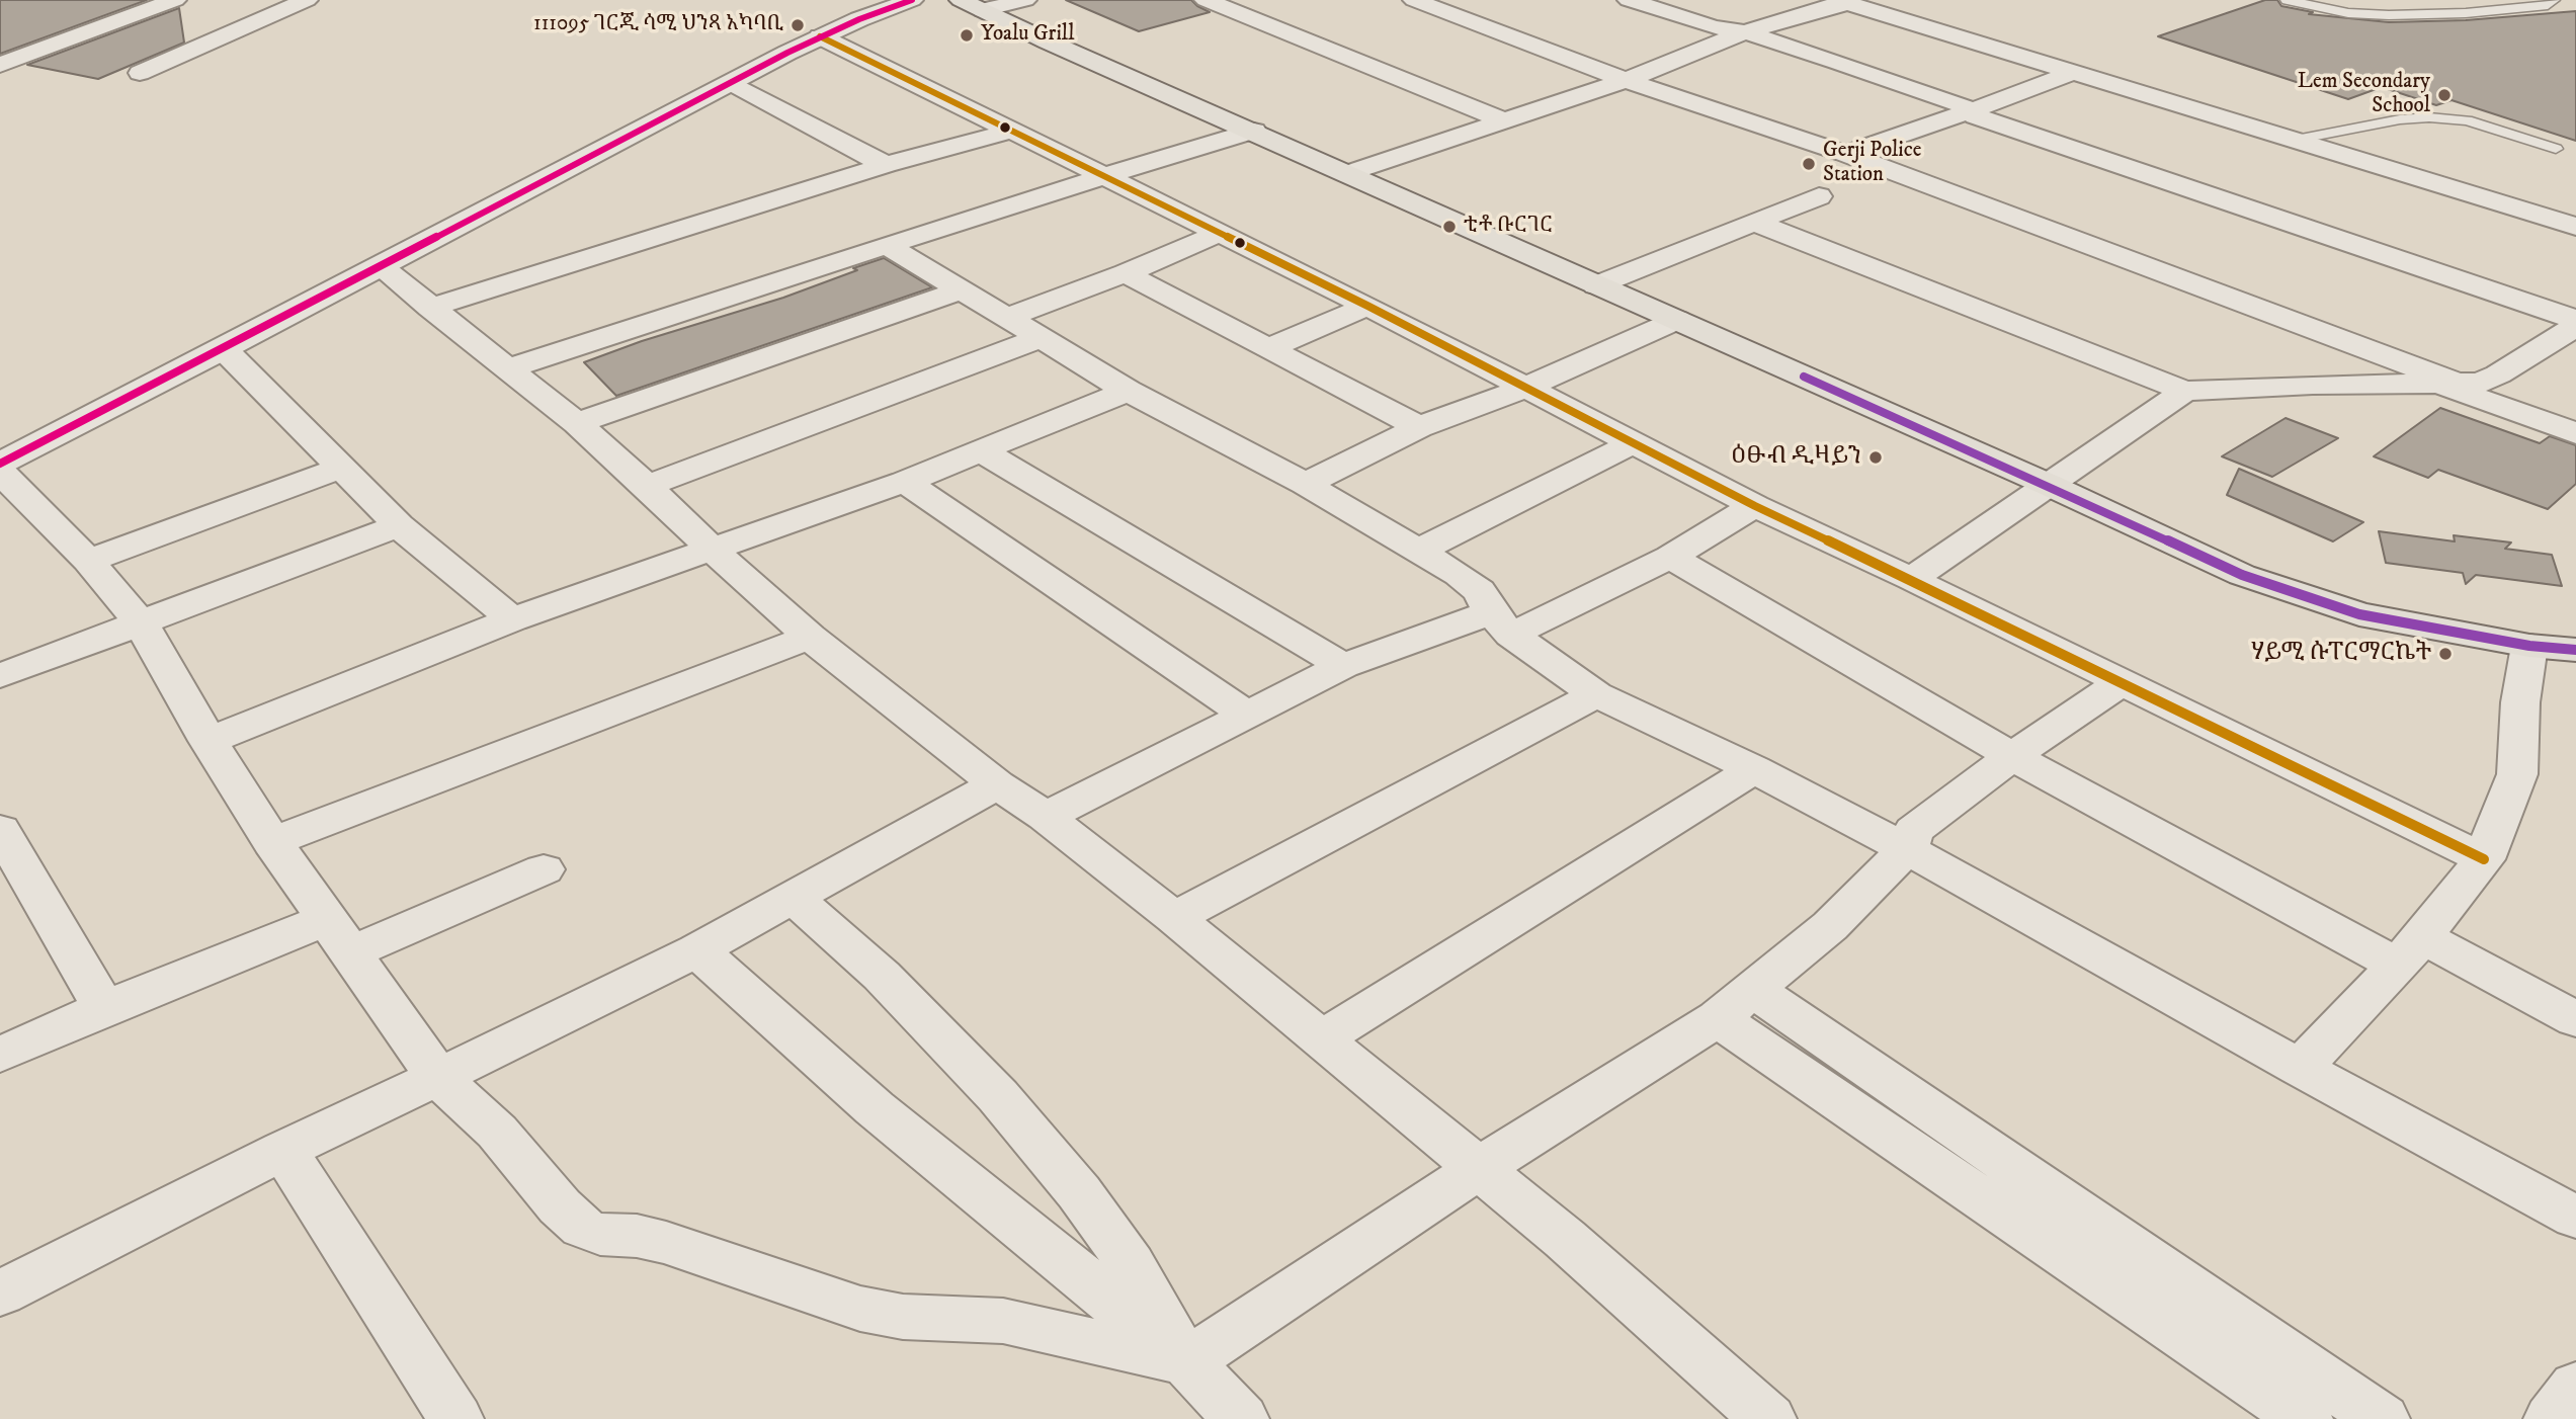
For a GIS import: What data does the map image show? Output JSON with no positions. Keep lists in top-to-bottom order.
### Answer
{
  "places": [
    "111095 ገርጂ ሳሚ ህንጻ አካባቢ",
    "Yoalu Grill",
    "Lem Secondary School",
    "Gerji Police Station",
    "ቲቶ ቡርገር",
    "ዕፁብ ዲዛይን",
    "ሃይሚ ሱፐርማርኬት"
  ]
}
